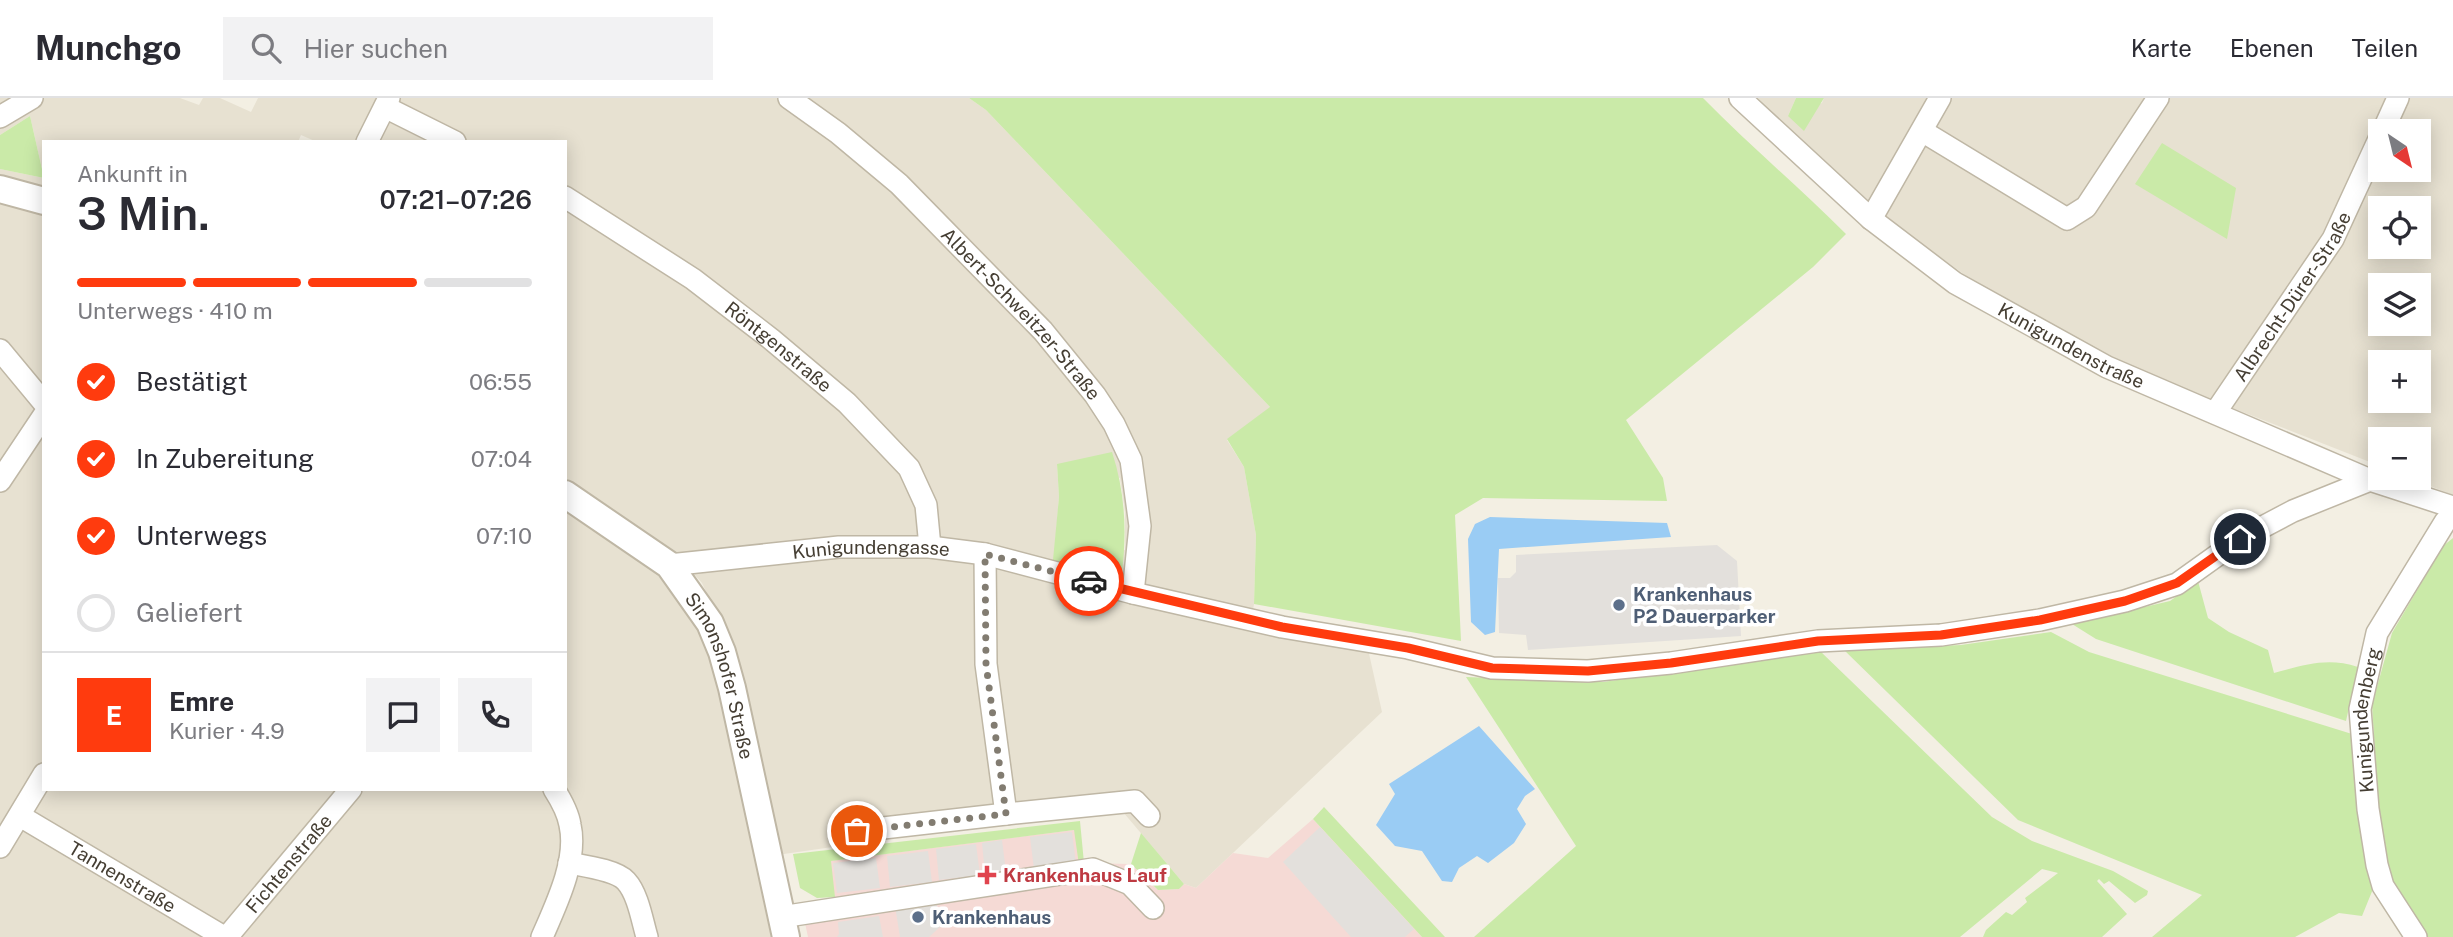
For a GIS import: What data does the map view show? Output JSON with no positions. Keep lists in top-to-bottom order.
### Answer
{
  "streets": {
    "street": [
      "Albrecht-Dürer-Straße",
      "Albert-Schweitzer-Straße",
      "Kunigundenstraße",
      "Röntgenstraße",
      "Kunigundengasse",
      "Simonshofer Straße",
      "Kunigundenberg",
      "Fichtenstraße",
      "Tannenstraße"
    ]
  },
  "crossings": [
    ["Albrecht-Dürer-Straße", "Kunigundenstraße"],
    ["Albert-Schweitzer-Straße", "Kunigundengasse"],
    ["Röntgenstraße", "Kunigundengasse"],
    ["Kunigundengasse", "Simonshofer Straße"],
    ["Fichtenstraße", "Tannenstraße"]
  ],
  "places": {
    "other": ["Krankenhaus P2 Dauerparker", "Krankenhaus"],
    "health": ["Krankenhaus Lauf"]
  },
  "north": "bottom right",
  "page": {
    "header": "Munchgo",
    "search": "Hier suchen",
    "nav": ["Karte", "Ebenen", "Teilen"],
    "map_buttons": ["+", "−"],
    "heading": ["3 Min.", "Ankunft in", "07:21–07:26"],
    "panel": ["Emre", "Kurier · 4.9"],
    "bar": "Unterwegs · 410 m",
    "list": [
      ["Bestätigt", "06:55"],
      ["In Zubereitung", "07:04"],
      ["Unterwegs", "07:10"],
      "Geliefert"
    ],
    "round": "E"
  }
}
